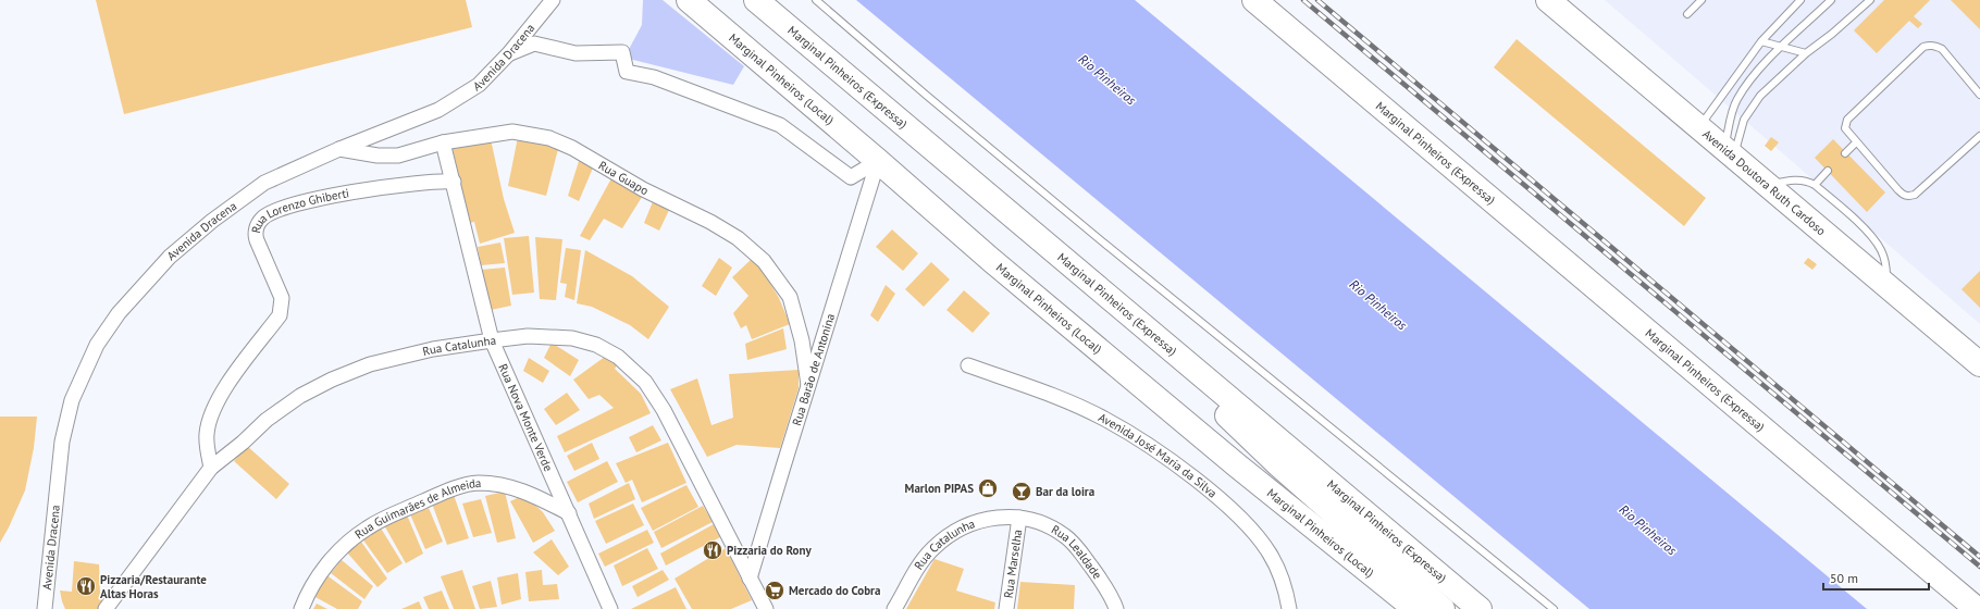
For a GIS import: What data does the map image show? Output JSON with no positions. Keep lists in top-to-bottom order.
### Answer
{
  "streets": {
    "highway": ["Marginal Pinheiros (Expressa)", "Marginal Pinheiros (Local)", "Avenida Doutora Ruth Cardoso"],
    "street": [
      "Avenida Dracena",
      "Rua Guapo",
      "Rua Lorenzo Ghiberti",
      "Rua Catalunha",
      "Rua Barão de Antonina",
      "Rua Nova Monte Verde",
      "Avenida José Maria da Silva",
      "Rua Guimarães de Almeida",
      "Rua Lealdade",
      "Rua Marselha"
    ]
  },
  "crossings": [
    ["Avenida Dracena", "Rua Guapo"],
    ["Marginal Pinheiros (Local)", "Rua Barão de Antonina"],
    ["Rua Guapo", "Rua Barão de Antonina"],
    ["Rua Guapo", "Rua Nova Monte Verde"],
    ["Rua Lorenzo Ghiberti", "Rua Catalunha"],
    ["Rua Lorenzo Ghiberti", "Rua Nova Monte Verde"],
    ["Rua Catalunha", "Rua Barão de Antonina"],
    ["Rua Catalunha", "Rua Nova Monte Verde"],
    ["Rua Catalunha", "Rua Lealdade"],
    ["Rua Catalunha", "Rua Marselha"],
    ["Rua Nova Monte Verde", "Rua Guimarães de Almeida"],
    ["Rua Lealdade", "Rua Marselha"]
  ],
  "water": ["Rio Pinheiros"],
  "places": {
    "shop": ["Marlon PIPAS"],
    "bar": ["Bar da loira"],
    "restaurant": ["Pizzaria do Rony", "Pizzaria/Restaurante Altas Horas"],
    "supermarket": ["Mercado do Cobra"]
  },
  "scale_bar": "50 m"
}
